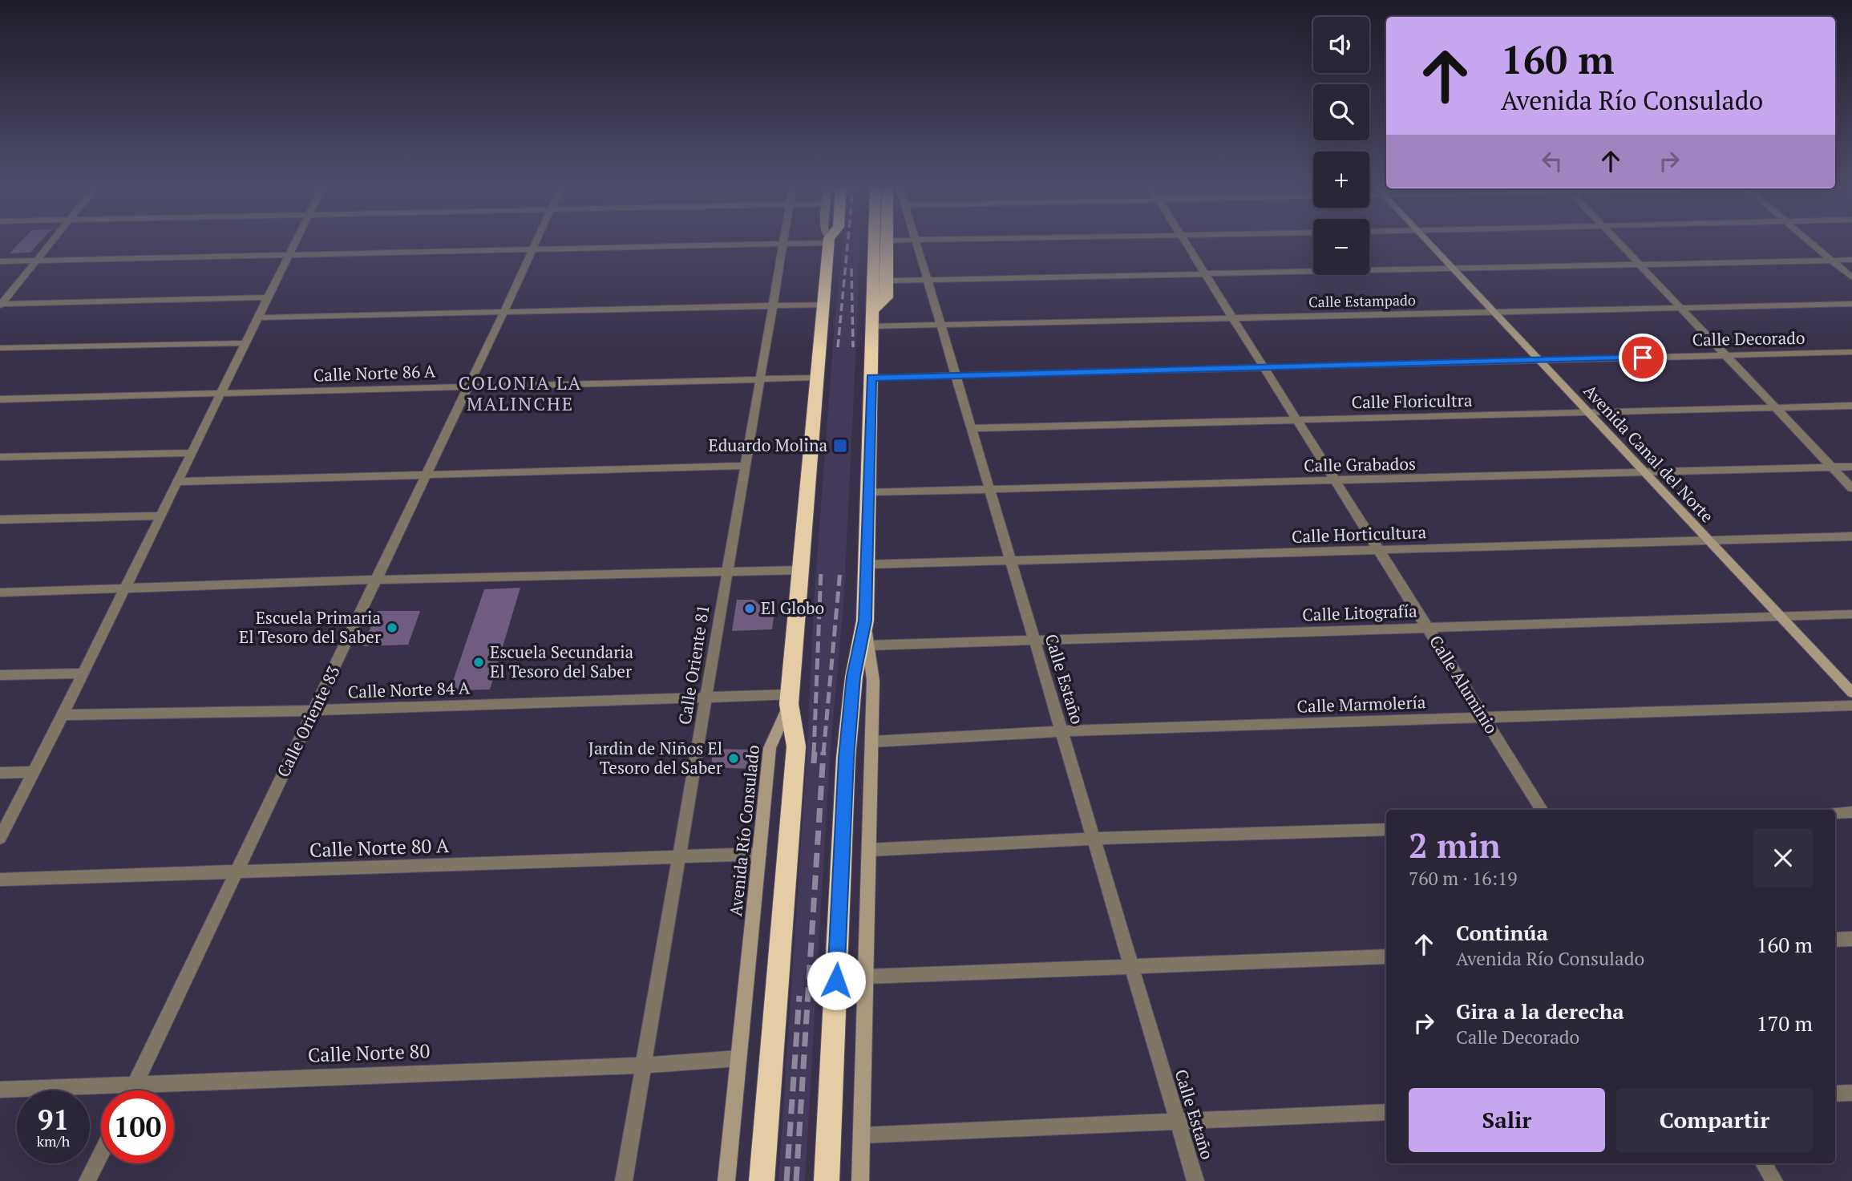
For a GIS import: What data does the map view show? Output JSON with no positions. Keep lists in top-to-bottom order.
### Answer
{
  "streets": {
    "highway": ["Avenida Río Consulado"],
    "main road": ["Avenida Canal del Norte"],
    "street": [
      "Calle Estampado",
      "Calle Decorado",
      "Calle Norte 86 A",
      "Calle Floricultra",
      "Calle Grabados",
      "Calle Horticultura",
      "Calle Litografía",
      "Calle Oriente 81",
      "Calle Estaño",
      "Calle Aluminio",
      "Calle Norte 84 A",
      "Calle Marmolería",
      "Calle Oriente 83",
      "Calle Norte 80 A",
      "Calle Norte 80"
    ]
  },
  "crossings": [
    ["Calle Estampado", "Avenida Canal del Norte"],
    ["Calle Estampado", "Calle Estaño"],
    ["Calle Estampado", "Calle Aluminio"],
    ["Calle Decorado", "Avenida Canal del Norte"],
    ["Calle Decorado", "Calle Estaño"],
    ["Calle Decorado", "Calle Aluminio"],
    ["Calle Norte 86 A", "Calle Oriente 81"],
    ["Calle Norte 86 A", "Calle Oriente 83"],
    ["Calle Norte 86 A", "Avenida Río Consulado"],
    ["Calle Floricultra", "Avenida Canal del Norte"],
    ["Calle Floricultra", "Calle Estaño"],
    ["Calle Floricultra", "Calle Aluminio"],
    ["Avenida Canal del Norte", "Calle Grabados"],
    ["Avenida Canal del Norte", "Calle Horticultura"],
    ["Avenida Canal del Norte", "Calle Litografía"],
    ["Calle Grabados", "Calle Estaño"],
    ["Calle Grabados", "Calle Aluminio"],
    ["Calle Horticultura", "Calle Estaño"],
    ["Calle Horticultura", "Calle Aluminio"],
    ["Calle Litografía", "Calle Estaño"],
    ["Calle Litografía", "Calle Aluminio"],
    ["Calle Oriente 81", "Calle Norte 84 A"],
    ["Calle Oriente 81", "Calle Norte 80 A"],
    ["Calle Oriente 81", "Calle Norte 80"],
    ["Calle Estaño", "Calle Marmolería"],
    ["Calle Aluminio", "Calle Marmolería"],
    ["Calle Norte 84 A", "Calle Oriente 83"],
    ["Calle Norte 84 A", "Avenida Río Consulado"],
    ["Calle Oriente 83", "Calle Norte 80 A"],
    ["Calle Oriente 83", "Calle Norte 80"],
    ["Avenida Río Consulado", "Calle Norte 80 A"],
    ["Avenida Río Consulado", "Calle Norte 80"]
  ],
  "districts": ["COLONIA LA MALINCHE"],
  "places": {
    "transit": ["Eduardo Molina"],
    "other": [
      "El Globo",
      "Escuela Primaria El Tesoro del Saber",
      "Escuela Secundaria El Tesoro del Saber",
      "Jardin de Niños El Tesoro del Saber"
    ]
  },
  "page": {
    "map_buttons": ["+", "−"],
    "turn": ["160 m", "Avenida Río Consulado"],
    "heading": ["2 min", "760 m · 16:19"],
    "list": [
      {
        "name": "Continúa",
        "note": "Avenida Río Consulado",
        "value": "160 m"
      },
      {
        "name": "Gira a la derecha",
        "note": "Calle Decorado",
        "value": "170 m"
      }
    ],
    "buttons": ["Salir", "Compartir"],
    "speed": "91 km/h",
    "limit": "100"
  }
}
